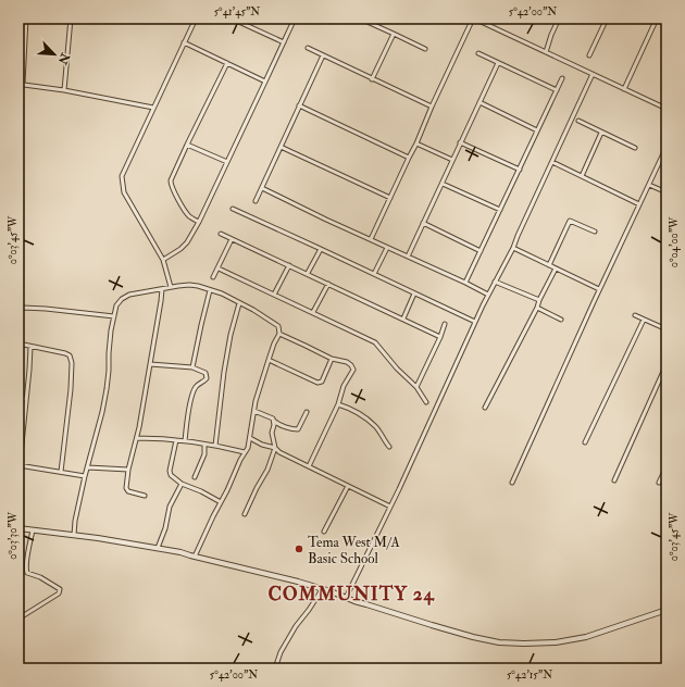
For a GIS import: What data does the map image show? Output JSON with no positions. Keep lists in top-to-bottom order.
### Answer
{
  "districts": ["COMMUNITY 24"],
  "places": ["Tema West M/A Basic School"],
  "north": "bottom right",
  "coordinates": [
    "5°41'45\"N",
    "5°42'00\"N",
    "0°03'45\"W",
    "0°04'00\"W",
    "0°03'30\"W",
    "5°42'15\"N"
  ]
}
